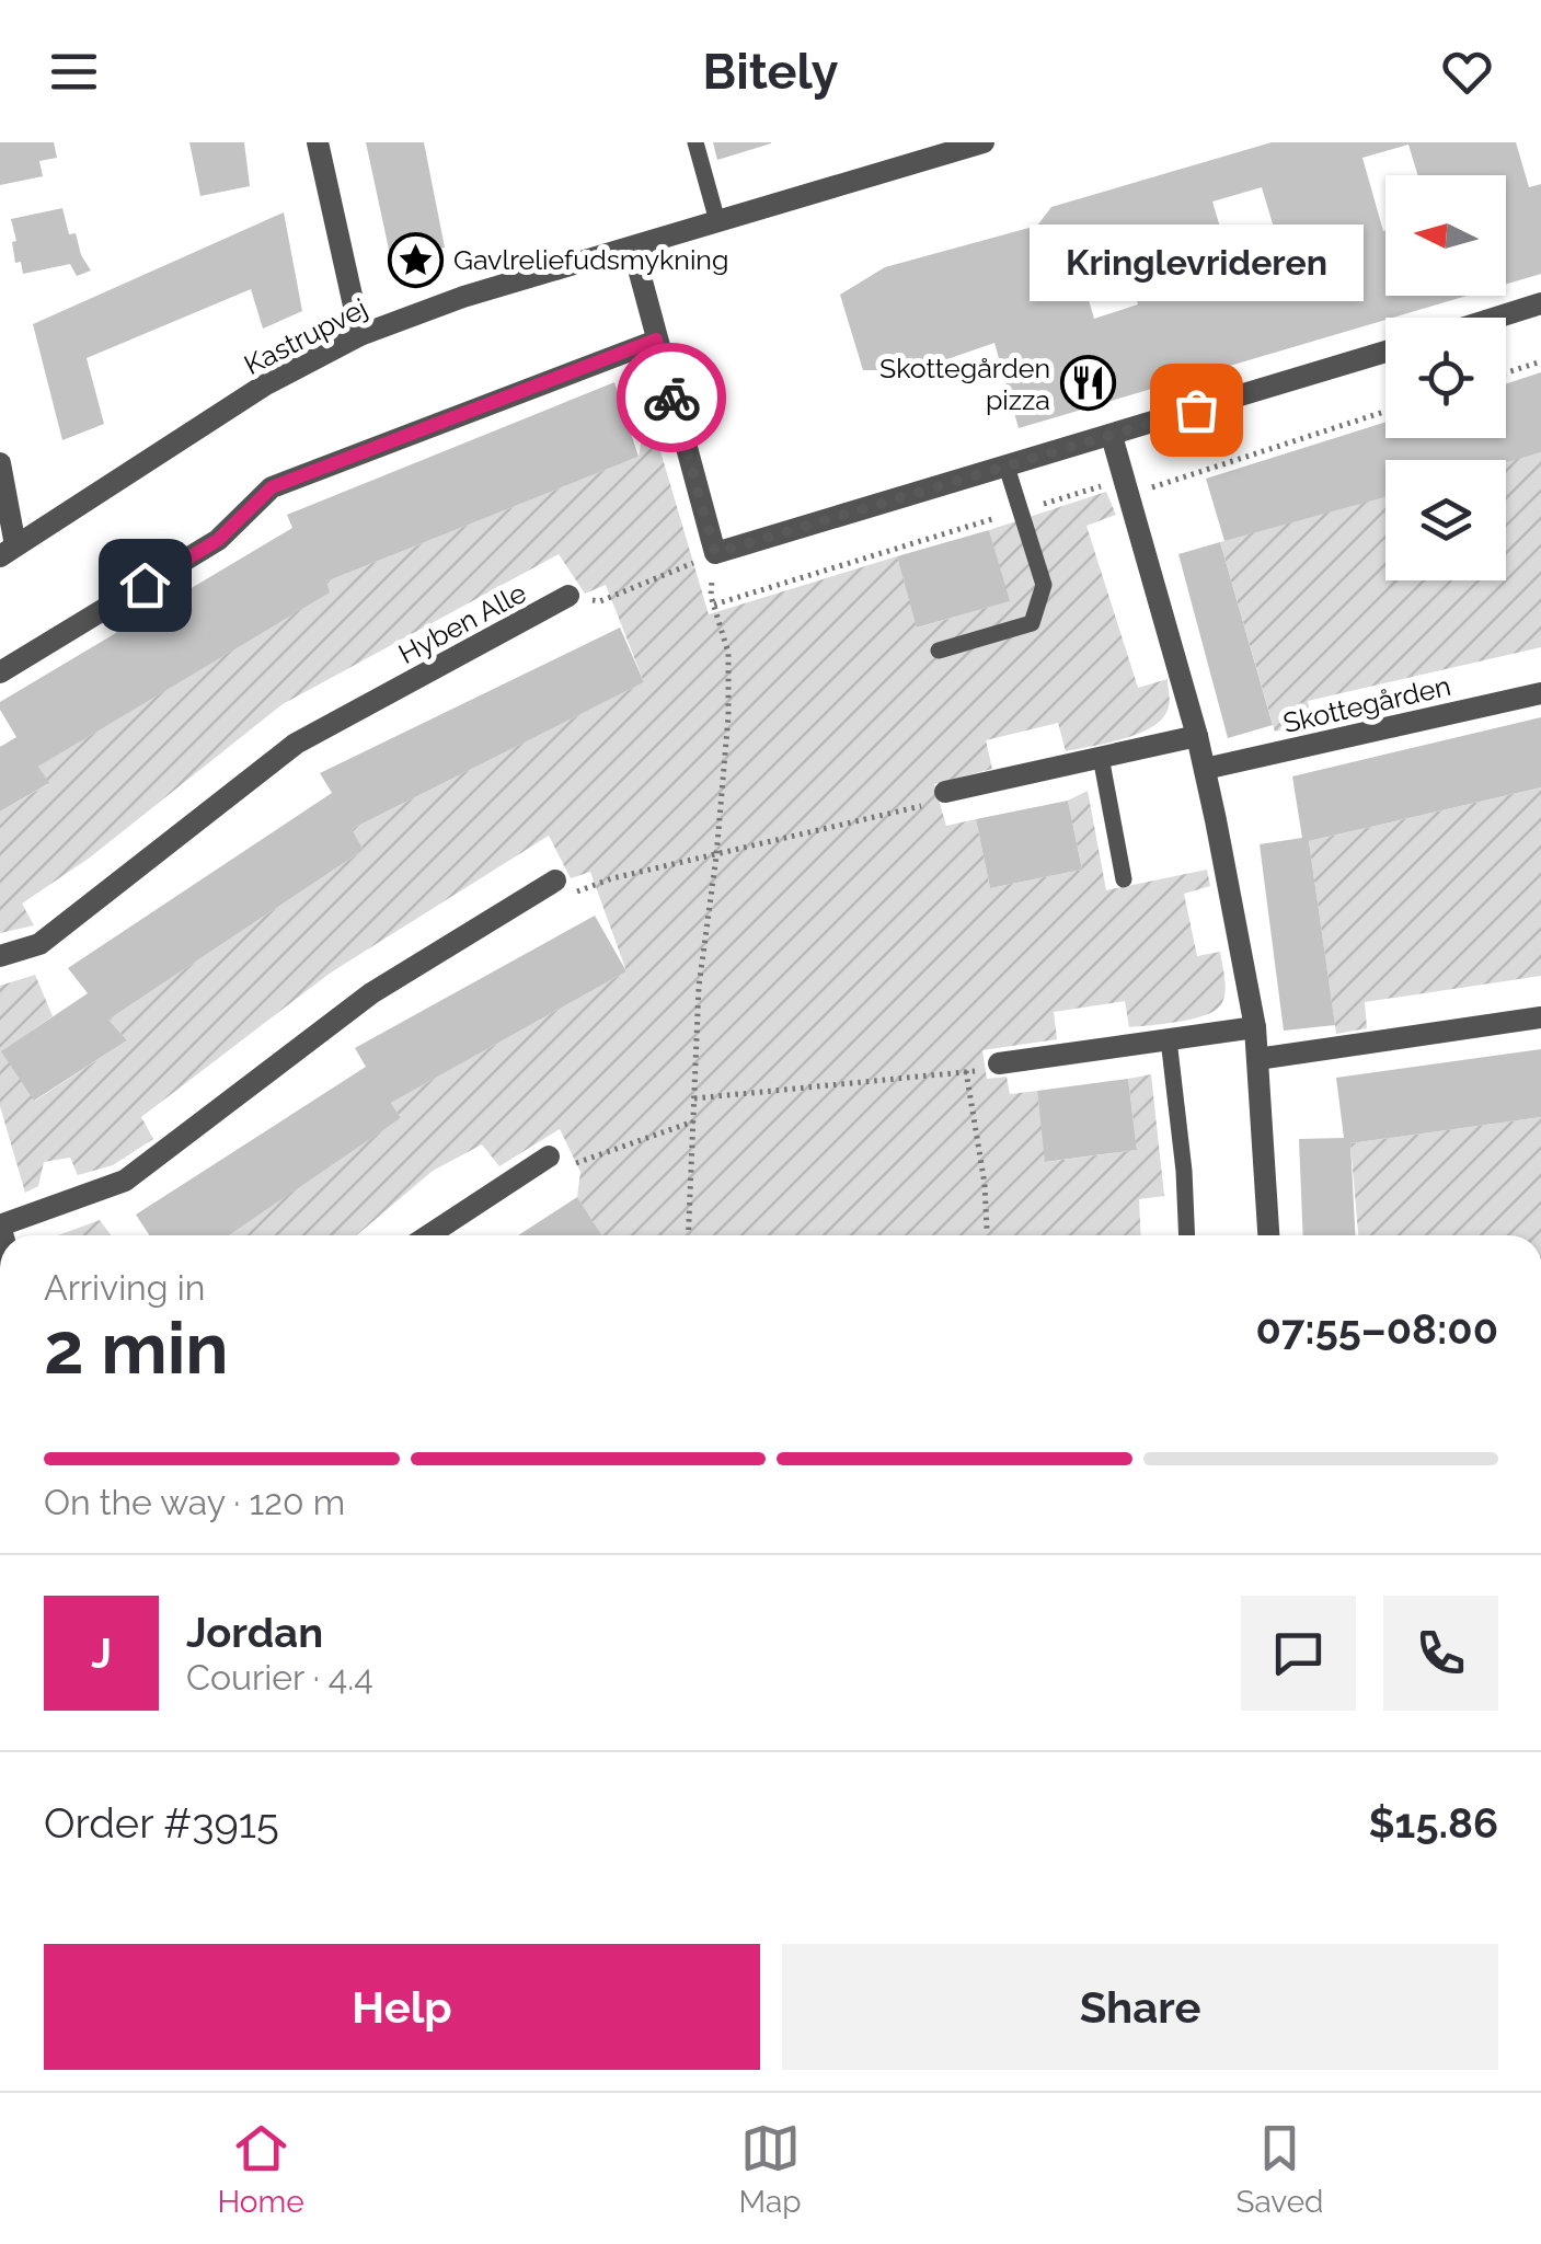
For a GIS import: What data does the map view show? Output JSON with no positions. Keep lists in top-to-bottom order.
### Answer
{
  "streets": {
    "street": ["Kastrupvej", "Hyben Alle", "Skottegården"]
  },
  "places": {
    "place": ["Gavlreliefudsmykning"],
    "restaurant": ["Skottegården pizza"],
    "other": ["Kringlevrideren"]
  },
  "north": "left",
  "page": {
    "header": "Bitely",
    "bubble": "Kringlevrideren",
    "heading": ["2 min", "Arriving in", "07:55–08:00"],
    "panel": [
      "Jordan",
      "Courier · 4.4",
      "Order #3915",
      "$15.86"
    ],
    "bar": "On the way · 120 m",
    "round": "J",
    "buttons": ["Help", "Share"],
    "tabs": ["Home", "Map", "Saved"]
  }
}
